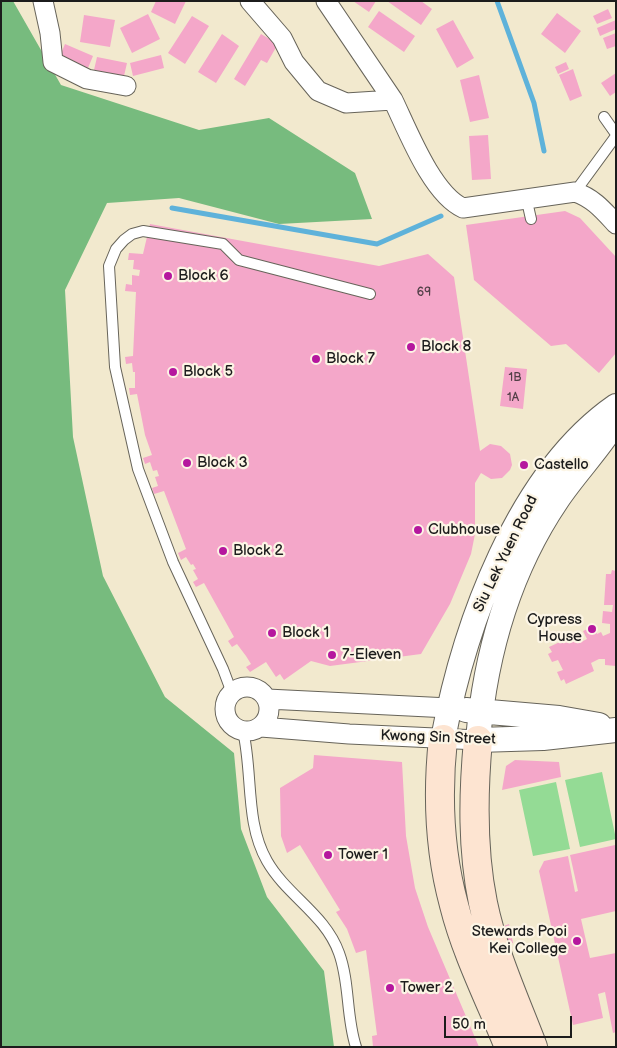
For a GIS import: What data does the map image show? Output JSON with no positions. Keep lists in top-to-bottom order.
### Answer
{
  "streets": {
    "main road": ["Siu Lek Yuen Road"],
    "street": ["Kwong Sin Street"]
  },
  "crossings": [
    ["Siu Lek Yuen Road", "Kwong Sin Street"]
  ],
  "places": [
    "Block 6",
    "Block 8",
    "Block 7",
    "Block 5",
    "Block 3",
    "Castello",
    "Clubhouse",
    "Block 2",
    "Cypress House",
    "Block 1",
    "7-Eleven",
    "Tower 1",
    "Stewards Pooi Kei College",
    "Tower 2"
  ],
  "house_numbers": ["69", "1B", "1A"],
  "scale_bar": "50 m"
}
